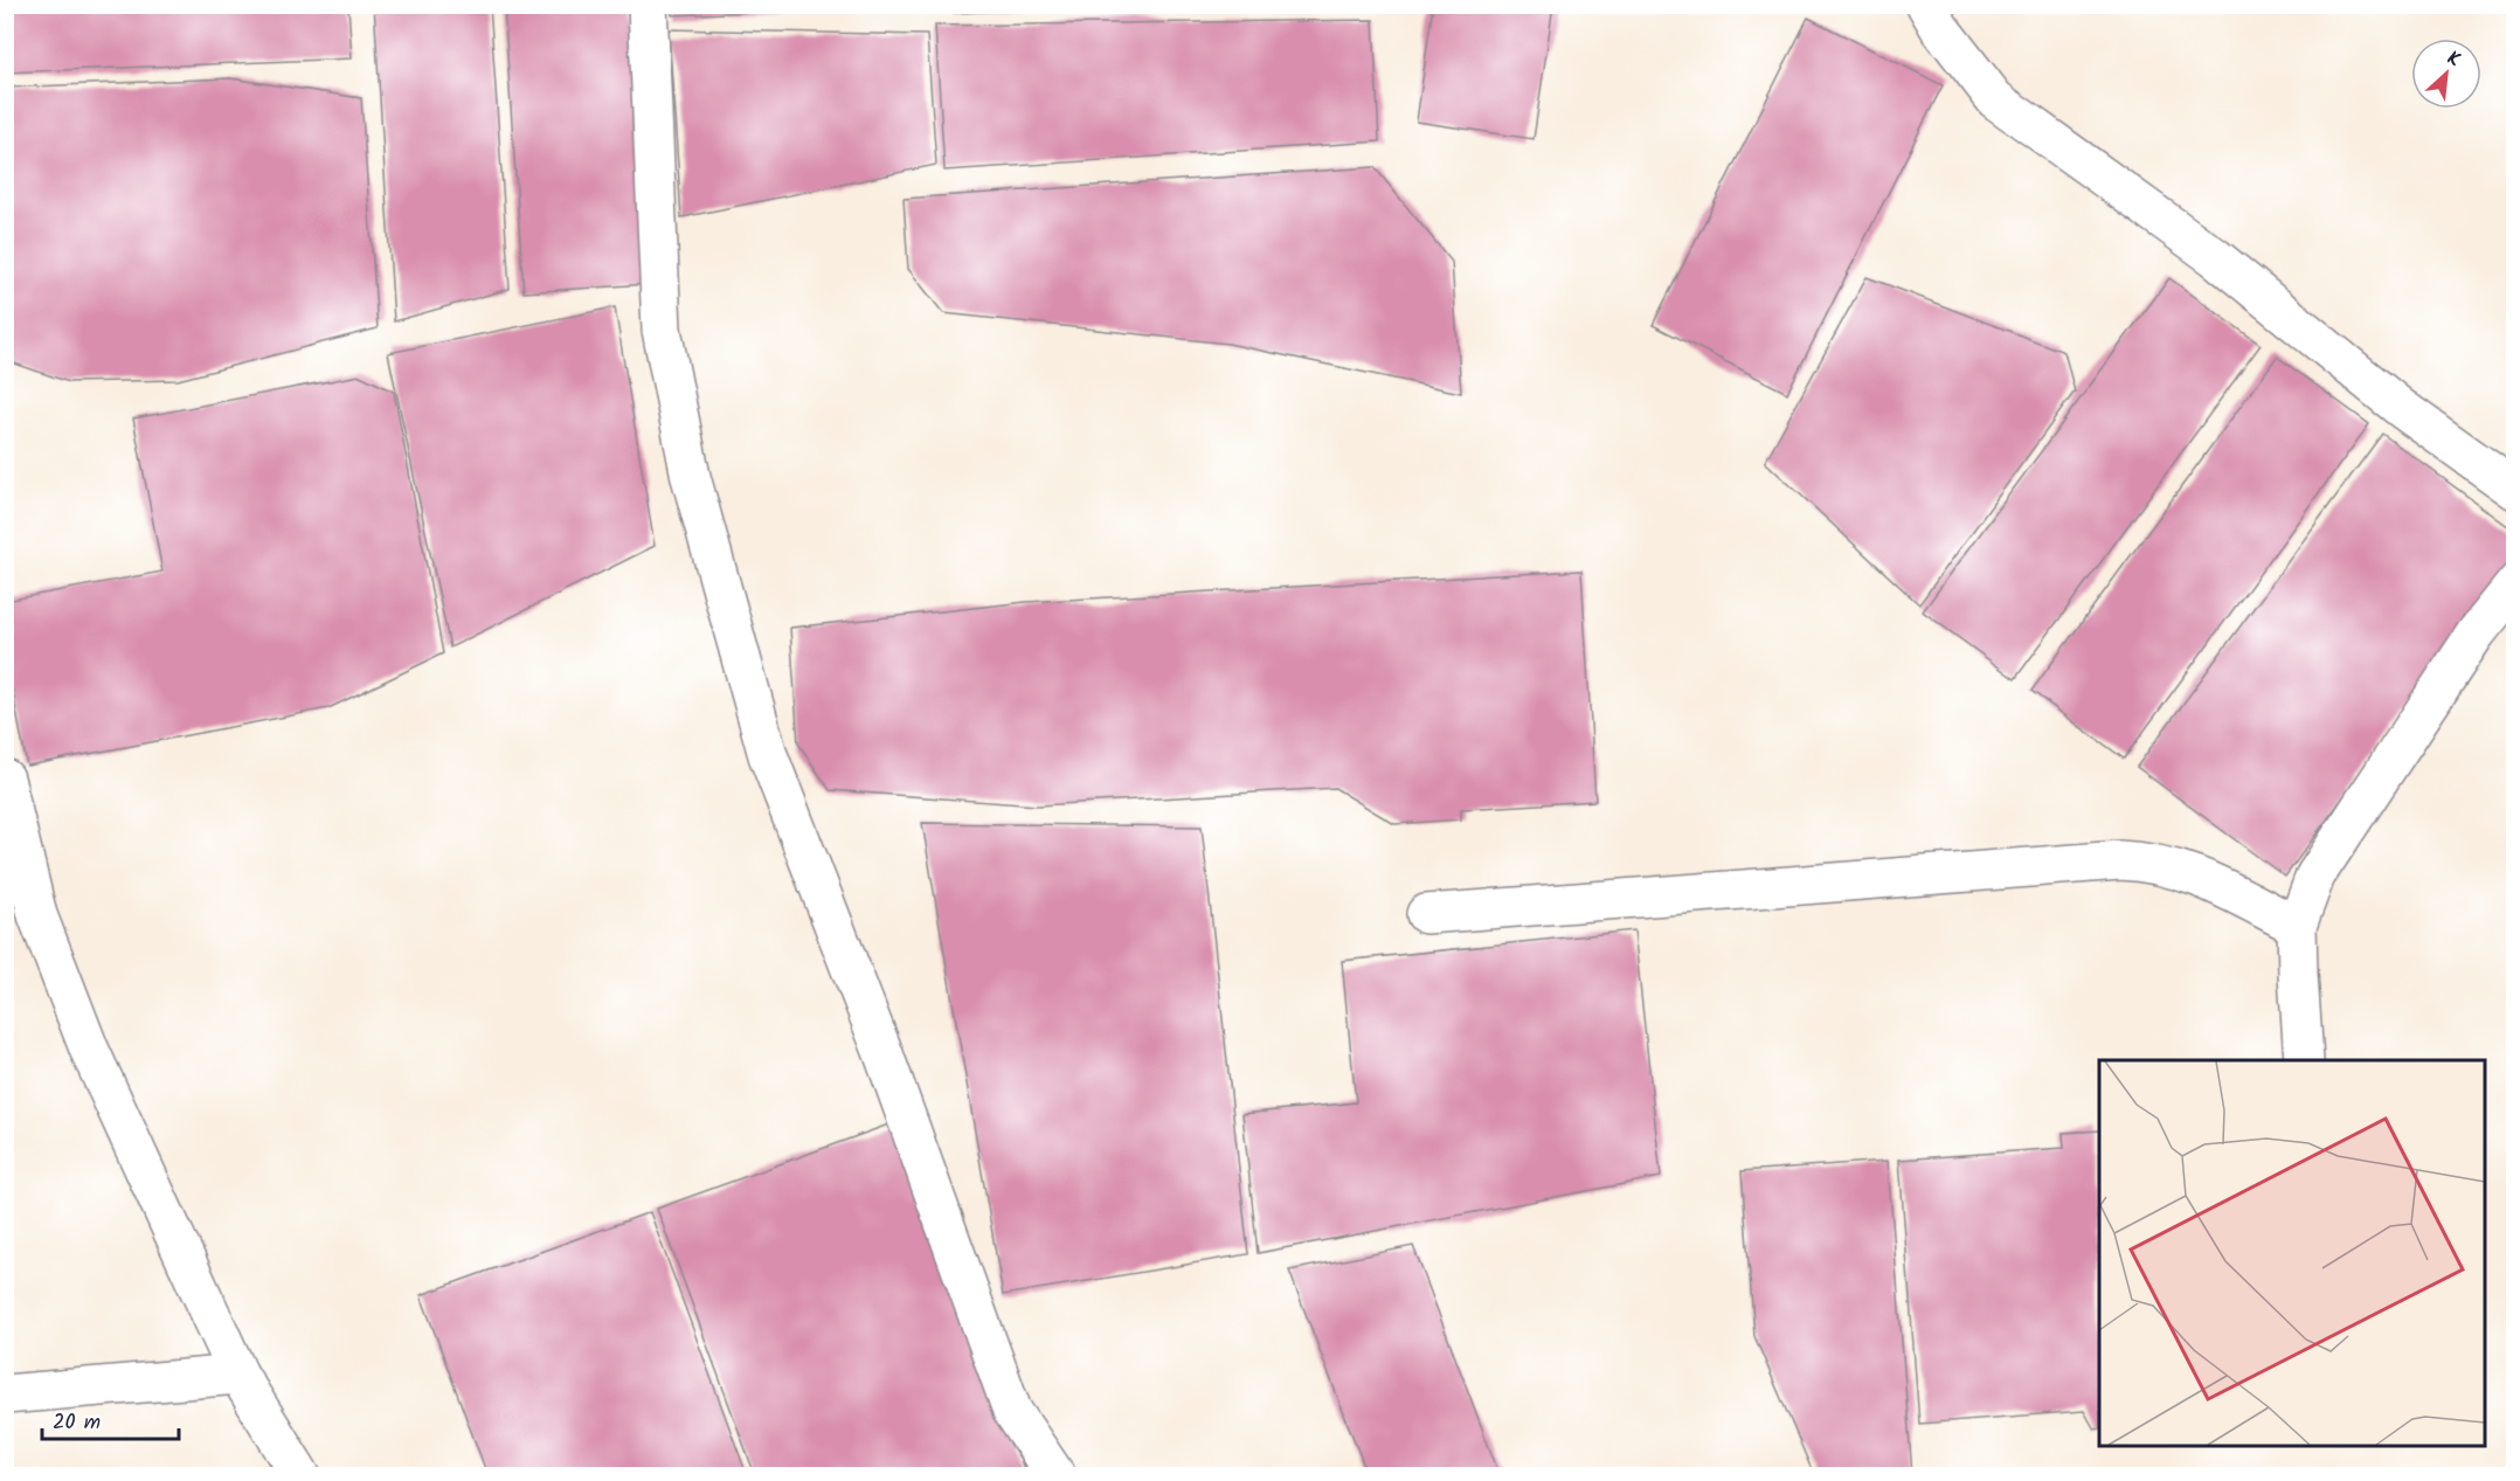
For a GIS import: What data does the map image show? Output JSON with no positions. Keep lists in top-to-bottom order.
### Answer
{
  "scale_bar": "20 m",
  "north": "top right"
}
